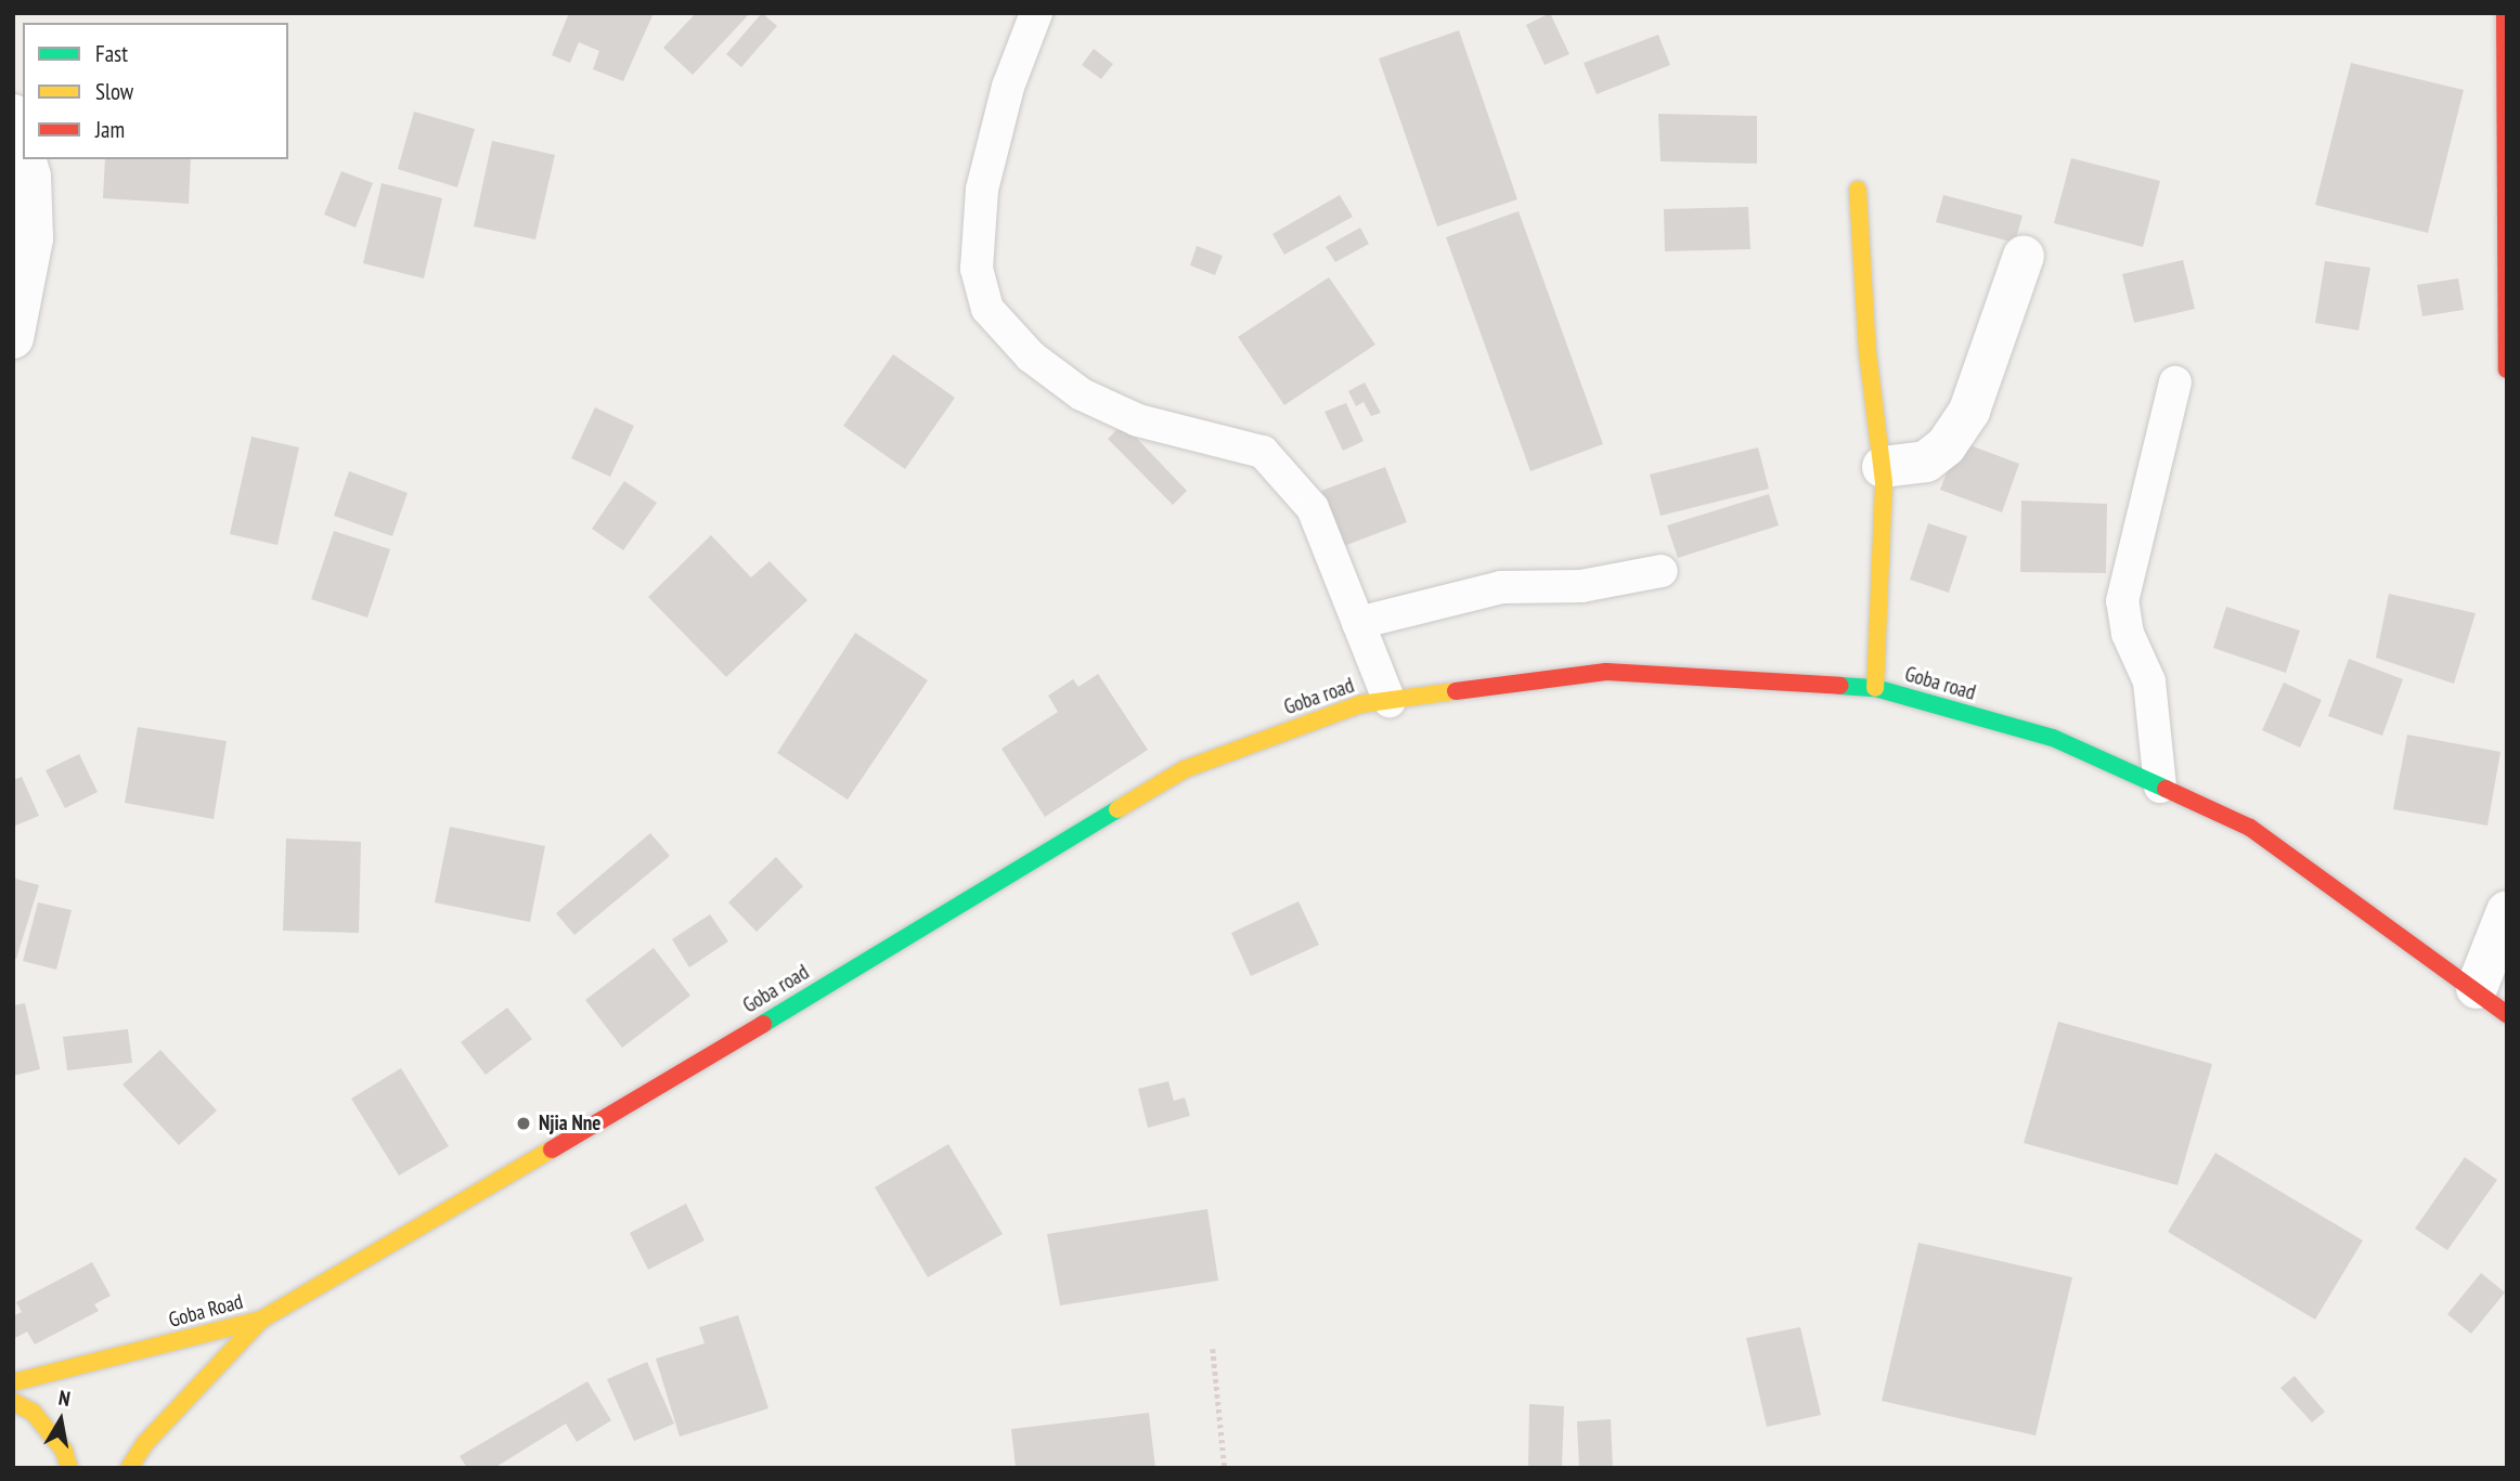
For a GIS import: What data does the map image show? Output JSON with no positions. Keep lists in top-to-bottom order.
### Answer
{
  "streets": {
    "street": ["Goba road", "Goba Road"]
  },
  "crossings": [
    ["Goba road", "Goba Road"]
  ],
  "places": ["Njia Nne"],
  "legend": ["Fast", "Slow", "Jam"],
  "north": "top"
}
